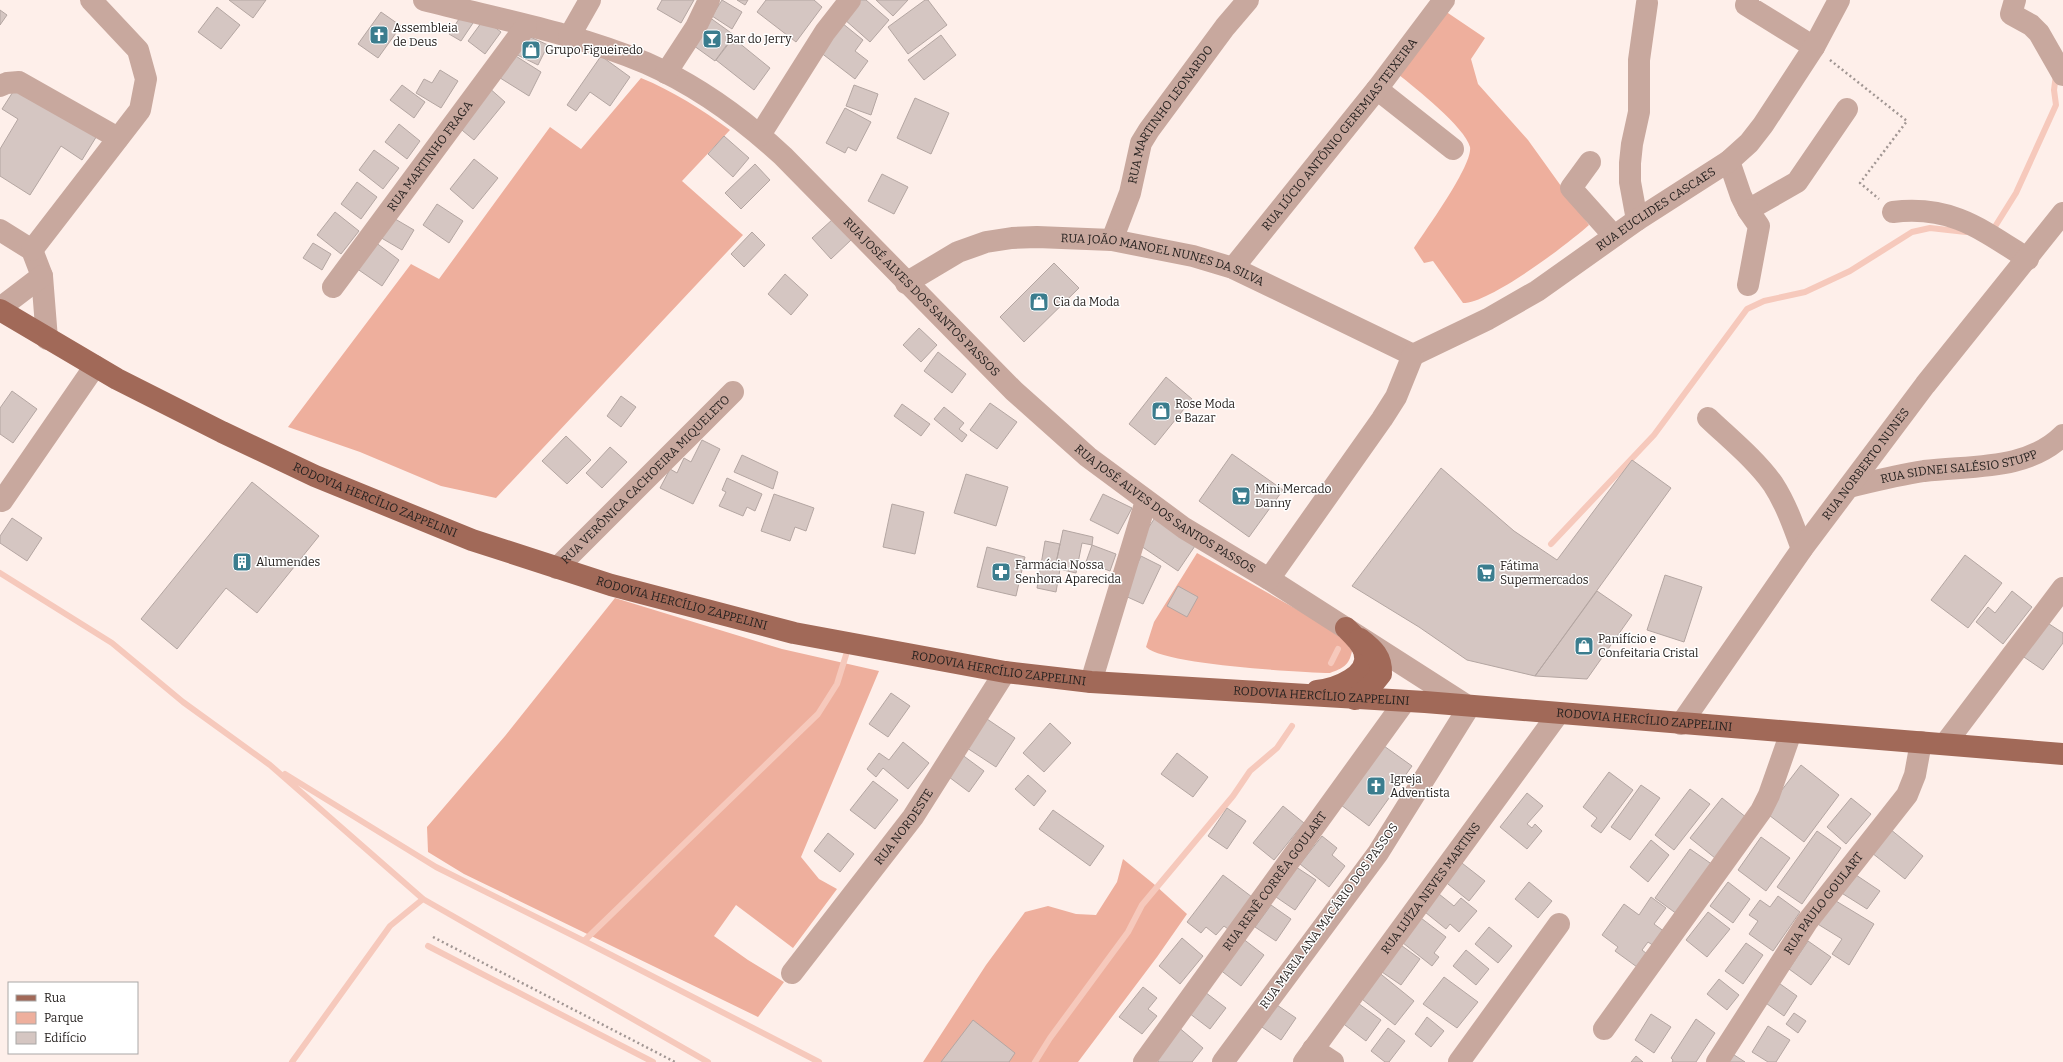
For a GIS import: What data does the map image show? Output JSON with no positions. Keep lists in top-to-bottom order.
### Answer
{
  "streets": {
    "main road": ["RODOVIA HERCÍLIO ZAPPELINI"],
    "street": [
      "RUA MARTINHO LEONARDO",
      "RUA LÚCIO ANTÔNIO GEREMIAS TEIXEIRA",
      "RUA MARTINHO FRAGA",
      "RUA EUCLIDES CASCAES",
      "RUA JOÃO MANOEL NUNES DA SILVA",
      "RUA JOSÉ ALVES DOS SANTOS PASSOS",
      "RUA NORBERTO NUNES",
      "RUA SIDNEI SALÉSIO STUPP",
      "RUA VERÔNICA CACHOEIRA MIQUELETO",
      "RUA NORDESTE",
      "RUA RENÊ CORRÊA GOULART",
      "RUA LUÍZA NEVES MARTINS",
      "RUA PAULO GOULART",
      "RUA MARIA ANA MACÁRIO DOS PASSOS"
    ]
  },
  "crossings": [
    ["RUA MARTINHO LEONARDO", "RUA JOÃO MANOEL NUNES DA SILVA"],
    ["RUA LÚCIO ANTÔNIO GEREMIAS TEIXEIRA", "RUA JOÃO MANOEL NUNES DA SILVA"],
    ["RUA MARTINHO FRAGA", "RUA JOSÉ ALVES DOS SANTOS PASSOS"],
    ["RUA EUCLIDES CASCAES", "RUA JOÃO MANOEL NUNES DA SILVA"],
    ["RUA JOÃO MANOEL NUNES DA SILVA", "RUA JOSÉ ALVES DOS SANTOS PASSOS"],
    ["RUA JOSÉ ALVES DOS SANTOS PASSOS", "RODOVIA HERCÍLIO ZAPPELINI"],
    ["RUA JOSÉ ALVES DOS SANTOS PASSOS", "RUA RENÊ CORRÊA GOULART"],
    ["RUA JOSÉ ALVES DOS SANTOS PASSOS", "RUA MARIA ANA MACÁRIO DOS PASSOS"],
    ["RUA NORBERTO NUNES", "RUA SIDNEI SALÉSIO STUPP"],
    ["RUA NORBERTO NUNES", "RODOVIA HERCÍLIO ZAPPELINI"],
    ["RUA VERÔNICA CACHOEIRA MIQUELETO", "RODOVIA HERCÍLIO ZAPPELINI"],
    ["RODOVIA HERCÍLIO ZAPPELINI", "RUA NORDESTE"],
    ["RODOVIA HERCÍLIO ZAPPELINI", "RUA RENÊ CORRÊA GOULART"],
    ["RODOVIA HERCÍLIO ZAPPELINI", "RUA LUÍZA NEVES MARTINS"],
    ["RODOVIA HERCÍLIO ZAPPELINI", "RUA PAULO GOULART"],
    ["RODOVIA HERCÍLIO ZAPPELINI", "RUA MARIA ANA MACÁRIO DOS PASSOS"]
  ],
  "places": {
    "church": ["Assembleia de Deus", "Igreja Adventista"],
    "bar": ["Bar do Jerry"],
    "shop": [
      "Grupo Figueiredo",
      "Cia da Moda",
      "Rose Moda e Bazar",
      "Panifício e Confeitaria Cristal"
    ],
    "supermarket": ["Mini Mercado Danny", "Fátima Supermercados"],
    "building": ["Alumendes"],
    "pharmacy": ["Farmácia Nossa Senhora Aparecida"]
  },
  "legend": ["Rua", "Parque", "Edifício"]
}
